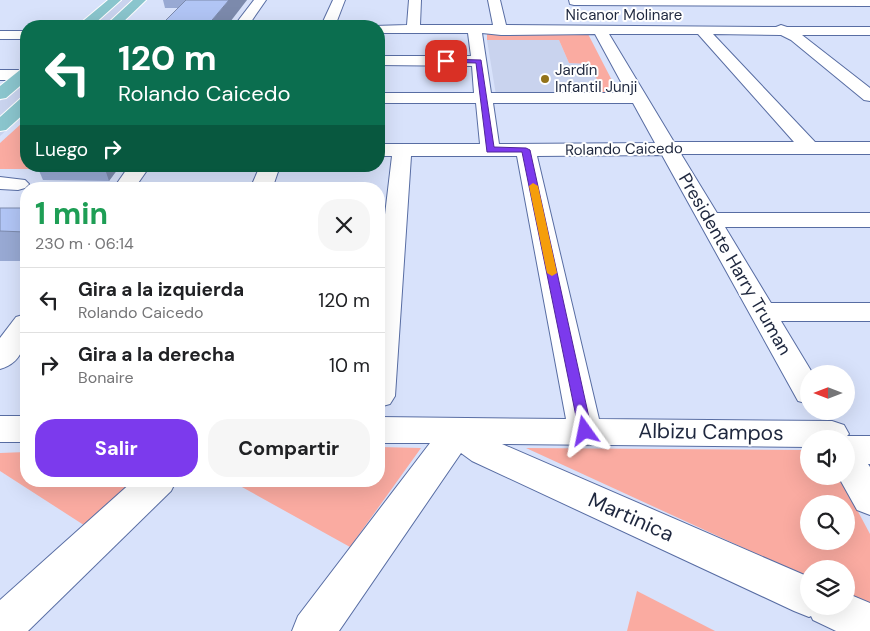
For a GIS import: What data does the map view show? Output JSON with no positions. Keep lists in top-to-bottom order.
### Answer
{
  "streets": {
    "street": [
      "Nicanor Molinare",
      "Rolando Caicedo",
      "Presidente Harry Truman",
      "Albizu Campos",
      "Martinica"
    ]
  },
  "crossings": [
    ["Nicanor Molinare", "Presidente Harry Truman"],
    ["Rolando Caicedo", "Presidente Harry Truman"],
    ["Albizu Campos", "Martinica"]
  ],
  "places": ["Jardín Infantil Junji"],
  "north": "left",
  "page": {
    "turn": ["120 m", "Rolando Caicedo"],
    "then": "Luego",
    "heading": ["1 min", "230 m · 06:14"],
    "list": [
      {
        "name": "Gira a la izquierda",
        "note": "Rolando Caicedo",
        "value": "120 m"
      },
      {
        "name": "Gira a la derecha",
        "note": "Bonaire",
        "value": "10 m"
      }
    ],
    "buttons": ["Salir", "Compartir"]
  }
}
